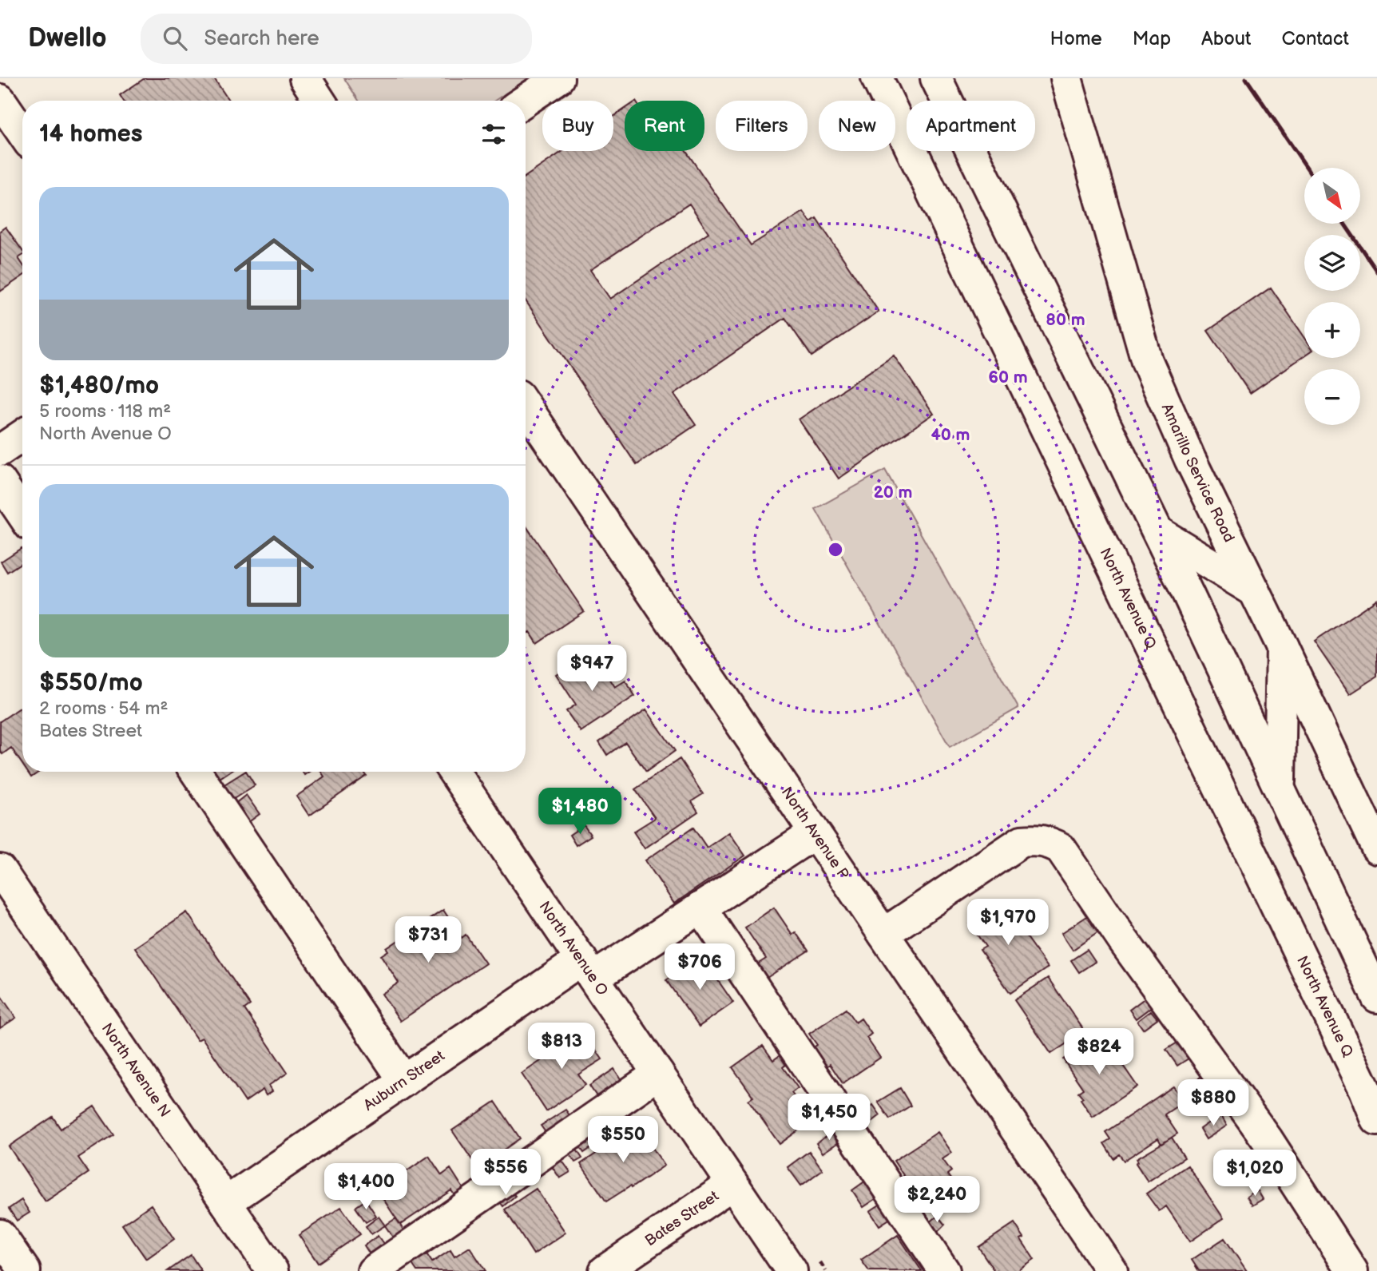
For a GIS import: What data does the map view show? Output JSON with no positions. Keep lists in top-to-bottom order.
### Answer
{
  "streets": {
    "street": [
      "Amarillo Service Road",
      "North Avenue Q",
      "North Avenue P",
      "North Avenue O",
      "North Avenue N",
      "Auburn Street",
      "Bates Street"
    ]
  },
  "crossings": [
    ["North Avenue P", "Auburn Street"],
    ["North Avenue O", "Auburn Street"],
    ["North Avenue O", "Bates Street"],
    ["North Avenue N", "Auburn Street"]
  ],
  "north": "bottom right",
  "page": {
    "header": "Dwello",
    "search": "Search here",
    "nav": [
      "Home",
      "Map",
      "About",
      "Contact"
    ],
    "chip": [
      "Buy",
      "Rent",
      "Filters",
      "New",
      "Apartment"
    ],
    "heading": "14 homes",
    "map_buttons": ["+", "−"],
    "list": [
      {
        "name": "$1,480/mo",
        "note": "5 rooms · 118 m² · North Avenue O"
      },
      {
        "name": "$550/mo",
        "note": "2 rooms · 54 m² · Bates Street"
      }
    ],
    "price": [
      "$947",
      "$1,480",
      "$1,970",
      "$731",
      "$706",
      "$813",
      "$824",
      "$880",
      "$1,450",
      "$550",
      "$556",
      "$1,020",
      "$1,400",
      "$2,240"
    ]
  },
  "rings": [
    "80 m",
    "60 m",
    "40 m",
    "20 m"
  ]
}
